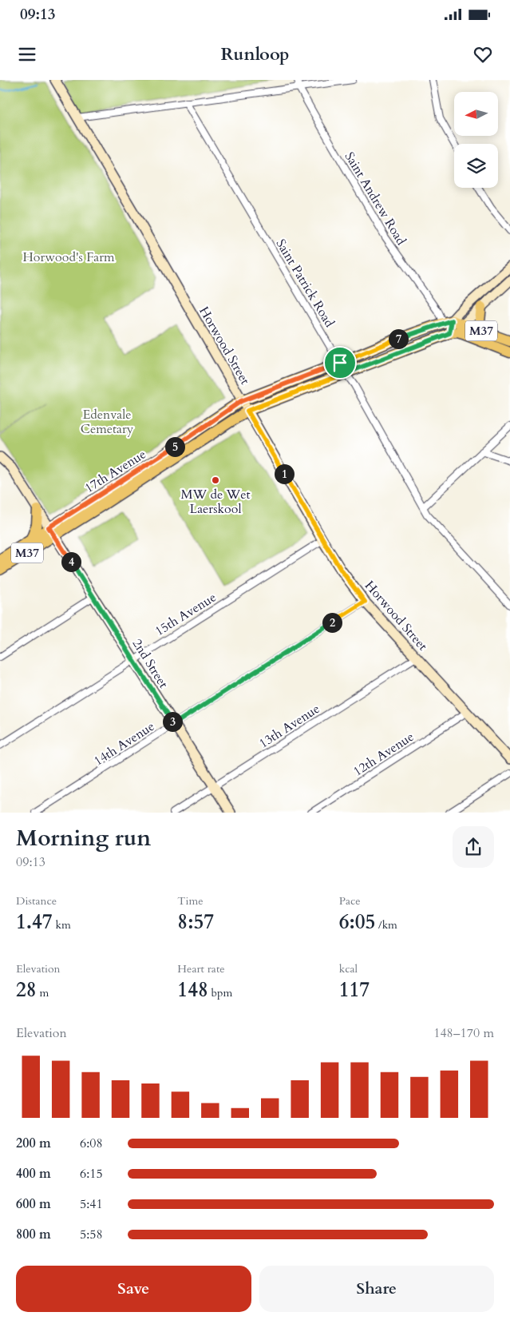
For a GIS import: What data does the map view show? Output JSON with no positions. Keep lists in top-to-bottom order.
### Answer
{
  "streets": {
    "main road": [
      "M37",
      "Horwood Street",
      "17th Avenue",
      "2nd Street"
    ],
    "street": [
      "Saint Andrew Road",
      "Saint Patrick Road",
      "15th Avenue",
      "13th Avenue",
      "14th Avenue",
      "12th Avenue"
    ]
  },
  "crossings": [
    ["Saint Andrew Road", "M37"],
    ["Saint Patrick Road", "M37"],
    ["M37", "Horwood Street"],
    ["M37", "17th Avenue"],
    ["Horwood Street", "17th Avenue"],
    ["Horwood Street", "15th Avenue"],
    ["Horwood Street", "13th Avenue"],
    ["Horwood Street", "14th Avenue"],
    ["Horwood Street", "12th Avenue"],
    ["17th Avenue", "2nd Street"],
    ["15th Avenue", "2nd Street"],
    ["2nd Street", "13th Avenue"],
    ["2nd Street", "14th Avenue"]
  ],
  "parks": ["Horwood's Farm", "Edenvale Cemetary"],
  "places": ["MW de Wet Laerskool"],
  "north": "left",
  "page": {
    "status": "09:13",
    "header": "Runloop",
    "pins": [
      "7",
      "5",
      "1",
      "4",
      "2",
      "3"
    ],
    "heading": ["Morning run", "09:13"],
    "stats": [
      ["Distance", "1.47 km"],
      ["Time", "8:57"],
      ["Pace", "6:05 /km"],
      ["Elevation", "28 m"],
      ["Heart rate", "148 bpm"],
      ["kcal", "117"]
    ],
    "chart": ["Elevation", "148–170 m"],
    "list": [
      {
        "name": "200 m",
        "note": "6:08"
      },
      {
        "name": "400 m",
        "note": "6:15"
      },
      {
        "name": "600 m",
        "note": "5:41"
      },
      {
        "name": "800 m",
        "note": "5:58"
      }
    ],
    "buttons": ["Save", "Share"]
  }
}
